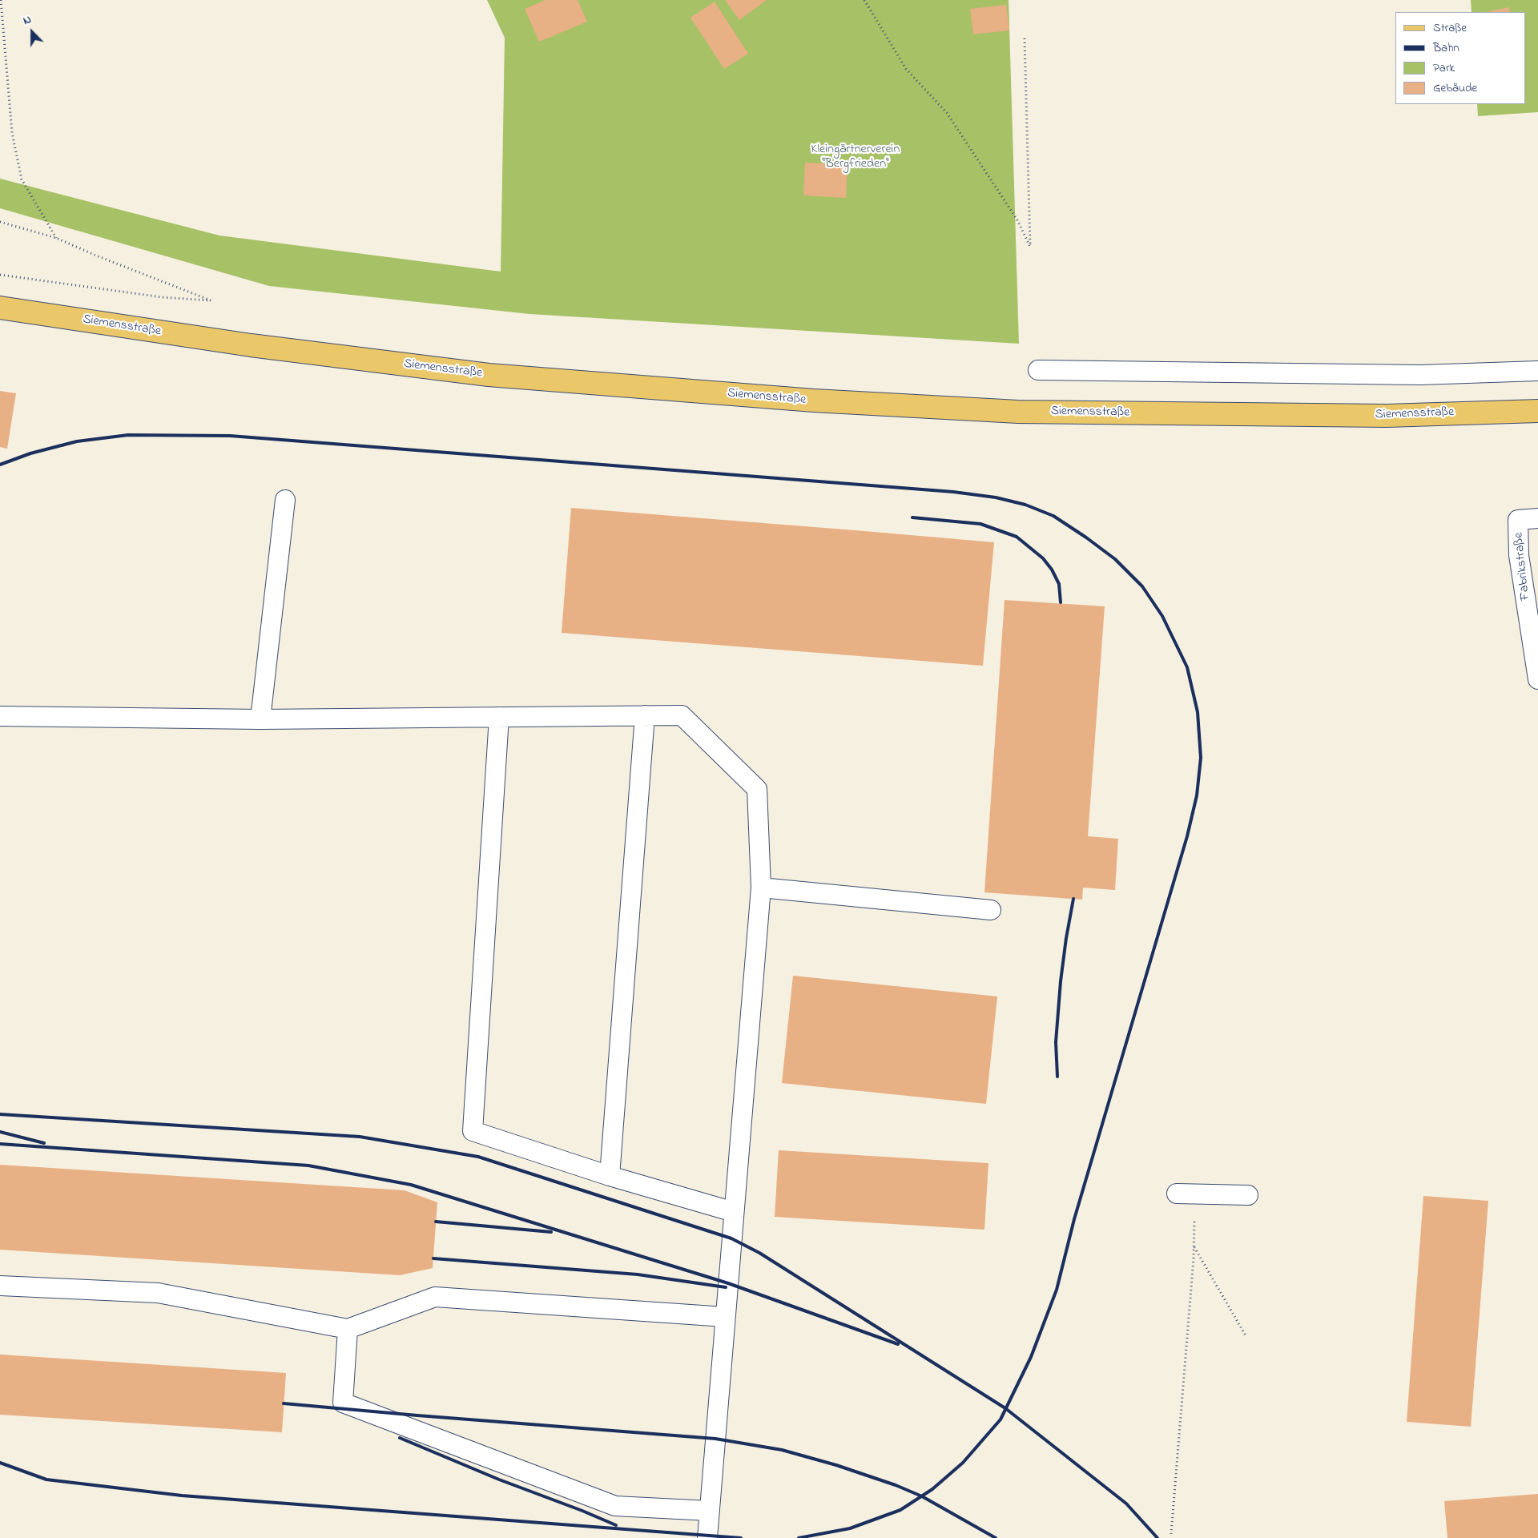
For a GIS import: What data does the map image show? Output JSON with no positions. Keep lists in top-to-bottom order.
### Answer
{
  "streets": {
    "main road": ["Siemensstraße"],
    "lane": ["Fabrikstraße"]
  },
  "parks": ["Kleingärtnerverein \"Bergfrieden\""],
  "legend": [
    "Straße",
    "Bahn",
    "Park",
    "Gebäude"
  ],
  "north": "top"
}
